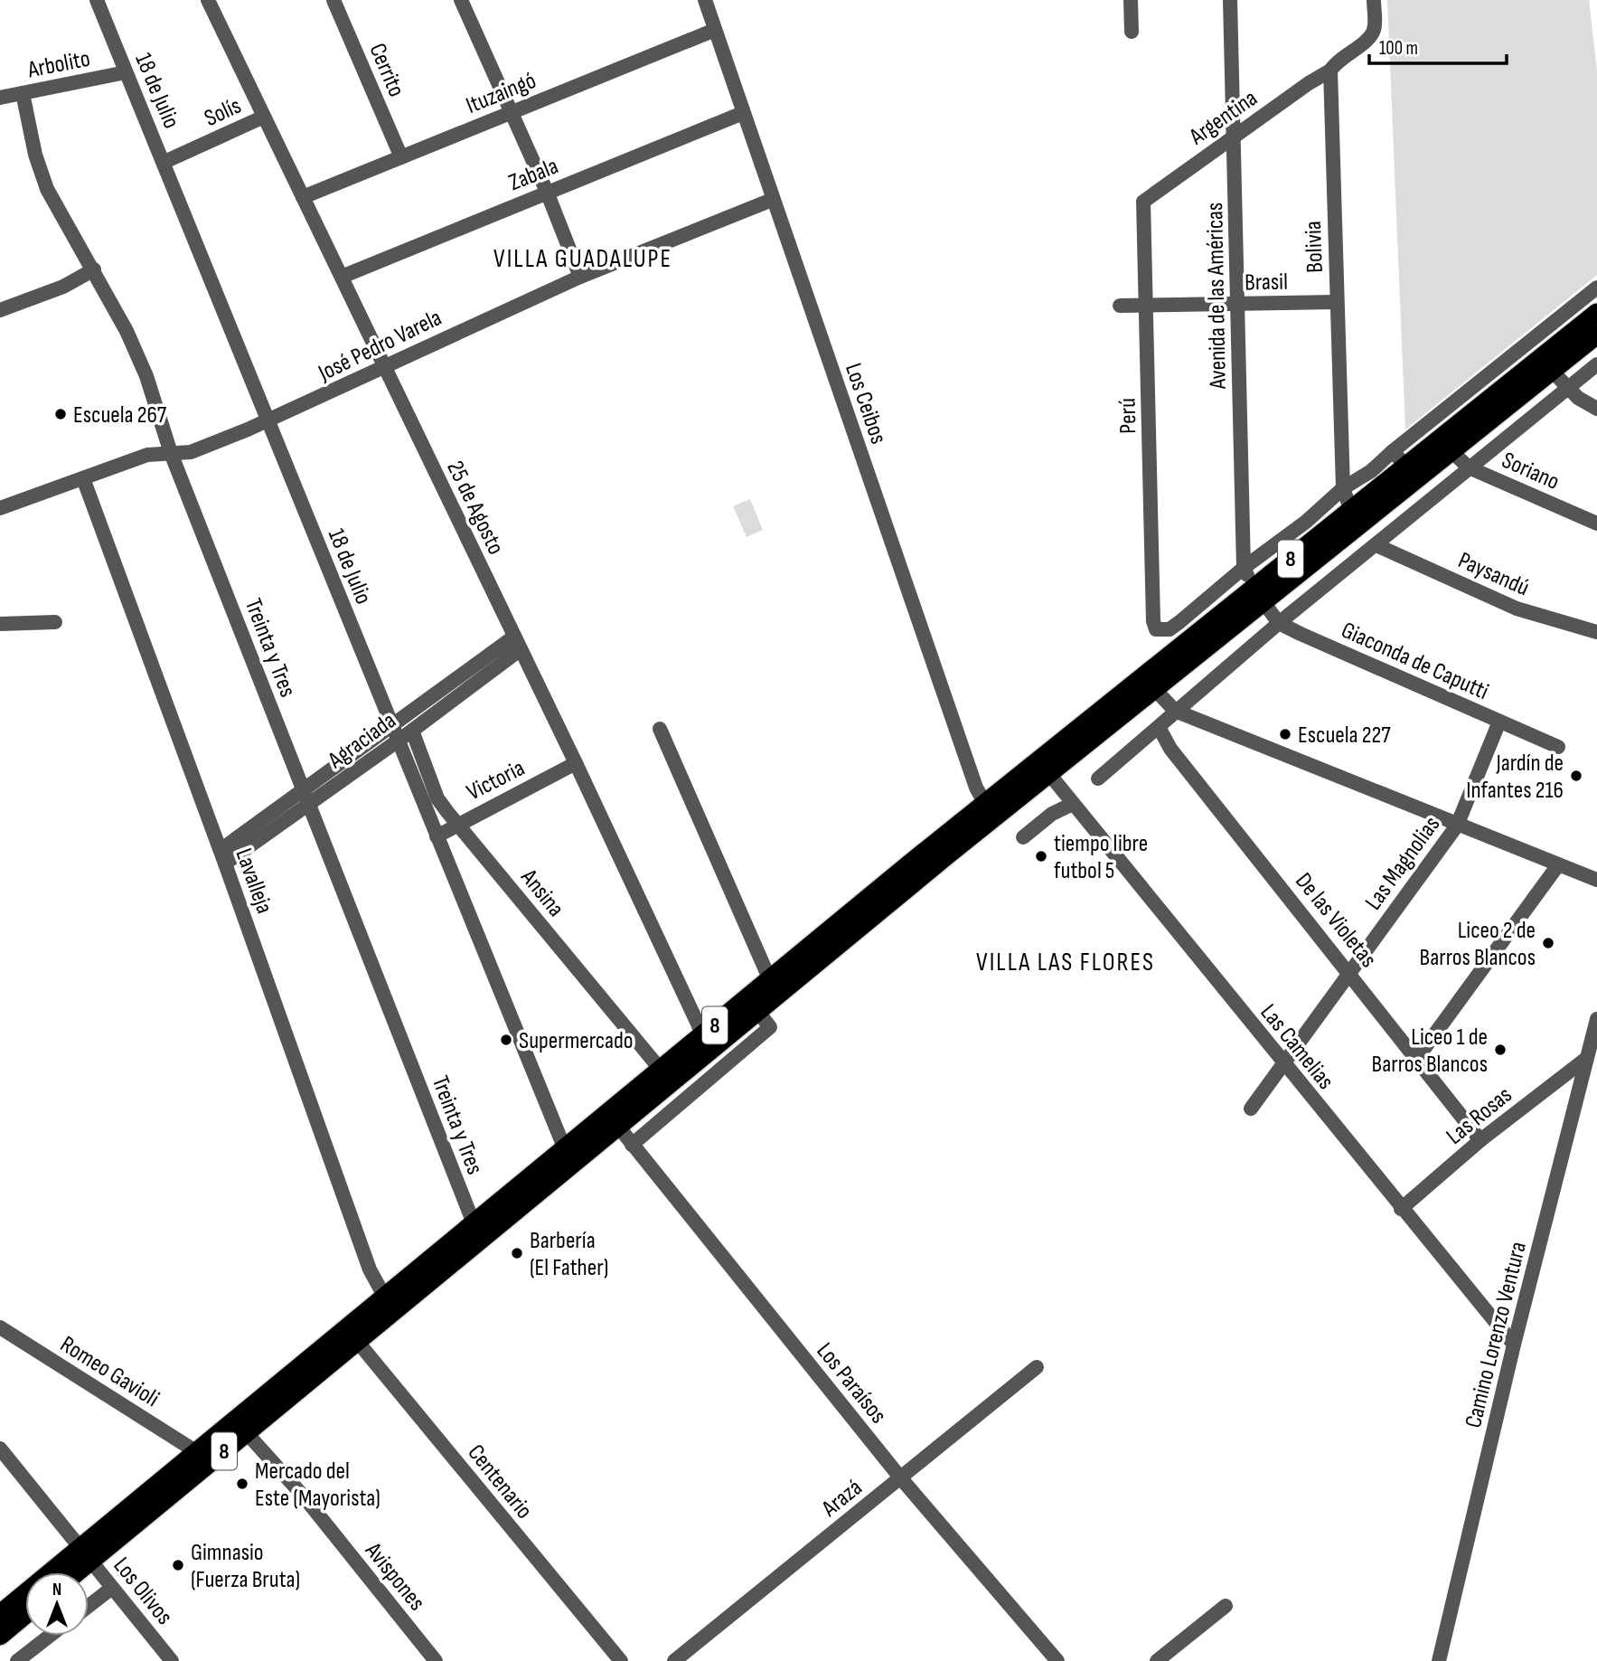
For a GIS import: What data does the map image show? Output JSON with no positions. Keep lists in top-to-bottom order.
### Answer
{
  "streets": {
    "highway": ["8"],
    "street": [
      "Arbolito",
      "Cerrito",
      "18 de Julio",
      "Ituzaingó",
      "Solís",
      "Argentina",
      "Zabala",
      "Bolivia",
      "Brasil",
      "Avenida de las Américas",
      "José Pedro Varela",
      "Los Ceibos",
      "Perú",
      "Soriano",
      "25 de Agosto",
      "Paysandú",
      "Treinta y Tres",
      "Giaconda de Caputti",
      "Agraciada",
      "Victoria",
      "Las Magnolias",
      "Lavalleja",
      "Ansina",
      "De las Violetas",
      "Las Camelias",
      "Las Rosas",
      "Camino Lorenzo Ventura",
      "Romeo Gavioli",
      "Los Paraísos",
      "Centenario",
      "Arazá",
      "Avispones",
      "Los Olivos"
    ]
  },
  "crossings": [
    ["Arbolito", "18 de Julio"],
    ["Arbolito", "Treinta y Tres"],
    ["Cerrito", "Ituzaingó"],
    ["18 de Julio", "Solís"],
    ["18 de Julio", "José Pedro Varela"],
    ["18 de Julio", "8"],
    ["18 de Julio", "Agraciada"],
    ["18 de Julio", "Victoria"],
    ["Ituzaingó", "Los Ceibos"],
    ["Ituzaingó", "25 de Agosto"],
    ["Solís", "25 de Agosto"],
    ["Argentina", "Bolivia"],
    ["Argentina", "Avenida de las Américas"],
    ["Argentina", "Perú"],
    ["Zabala", "Los Ceibos"],
    ["Zabala", "25 de Agosto"],
    ["Bolivia", "Brasil"],
    ["Bolivia", "8"],
    ["Brasil", "Avenida de las Américas"],
    ["Brasil", "Perú"],
    ["Avenida de las Américas", "Perú"],
    ["Avenida de las Américas", "8"],
    ["Avenida de las Américas", "Giaconda de Caputti"],
    ["José Pedro Varela", "Los Ceibos"],
    ["José Pedro Varela", "25 de Agosto"],
    ["José Pedro Varela", "Treinta y Tres"],
    ["José Pedro Varela", "Lavalleja"],
    ["Los Ceibos", "8"],
    ["Soriano", "8"],
    ["25 de Agosto", "8"],
    ["25 de Agosto", "Agraciada"],
    ["25 de Agosto", "Victoria"],
    ["8", "Treinta y Tres"],
    ["8", "Giaconda de Caputti"],
    ["8", "Lavalleja"],
    ["8", "Ansina"],
    ["8", "Las Camelias"],
    ["8", "Romeo Gavioli"],
    ["8", "Los Paraísos"],
    ["8", "Centenario"],
    ["8", "Avispones"],
    ["8", "Los Olivos"],
    ["Treinta y Tres", "Agraciada"],
    ["Giaconda de Caputti", "Las Magnolias"],
    ["Agraciada", "Lavalleja"],
    ["Agraciada", "Ansina"],
    ["Victoria", "Ansina"],
    ["Las Magnolias", "De las Violetas"],
    ["Las Magnolias", "Las Camelias"],
    ["De las Violetas", "Las Rosas"],
    ["Las Camelias", "Las Rosas"],
    ["Las Camelias", "Camino Lorenzo Ventura"],
    ["Las Rosas", "Camino Lorenzo Ventura"],
    ["Los Paraísos", "Arazá"]
  ],
  "districts": ["VILLA GUADALUPE", "VILLA LAS FLORES"],
  "places": [
    "Escuela 267",
    "Escuela 227",
    "Jardín de Infantes 216",
    "tiempo libre futbol 5",
    "Liceo 2 de Barros Blancos",
    "Supermercado",
    "Liceo 1 de Barros Blancos",
    "Barbería (El Father)",
    "Mercado del Este (Mayorista)",
    "Gimnasio (Fuerza Bruta)"
  ],
  "scale_bar": "100 m",
  "north": "top"
}
